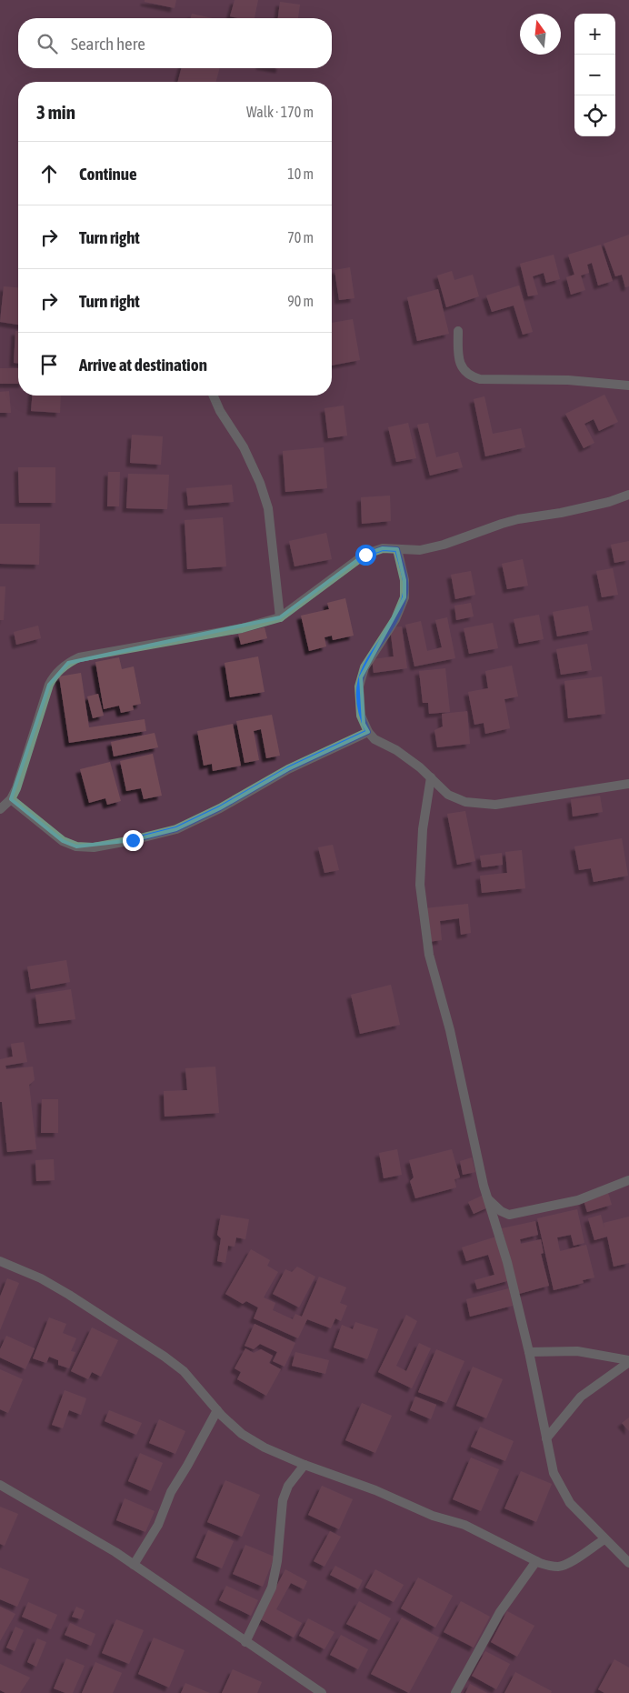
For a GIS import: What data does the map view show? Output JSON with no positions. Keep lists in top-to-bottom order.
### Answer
{
  "north": "top",
  "page": {
    "map_buttons": ["+", "−"],
    "search": "Search here",
    "heading": ["3 min", "Walk · 170 m"],
    "list": [
      ["Continue", "10 m"],
      ["Turn right", "70 m"],
      ["Turn right", "90 m"],
      "Arrive at destination"
    ]
  }
}
